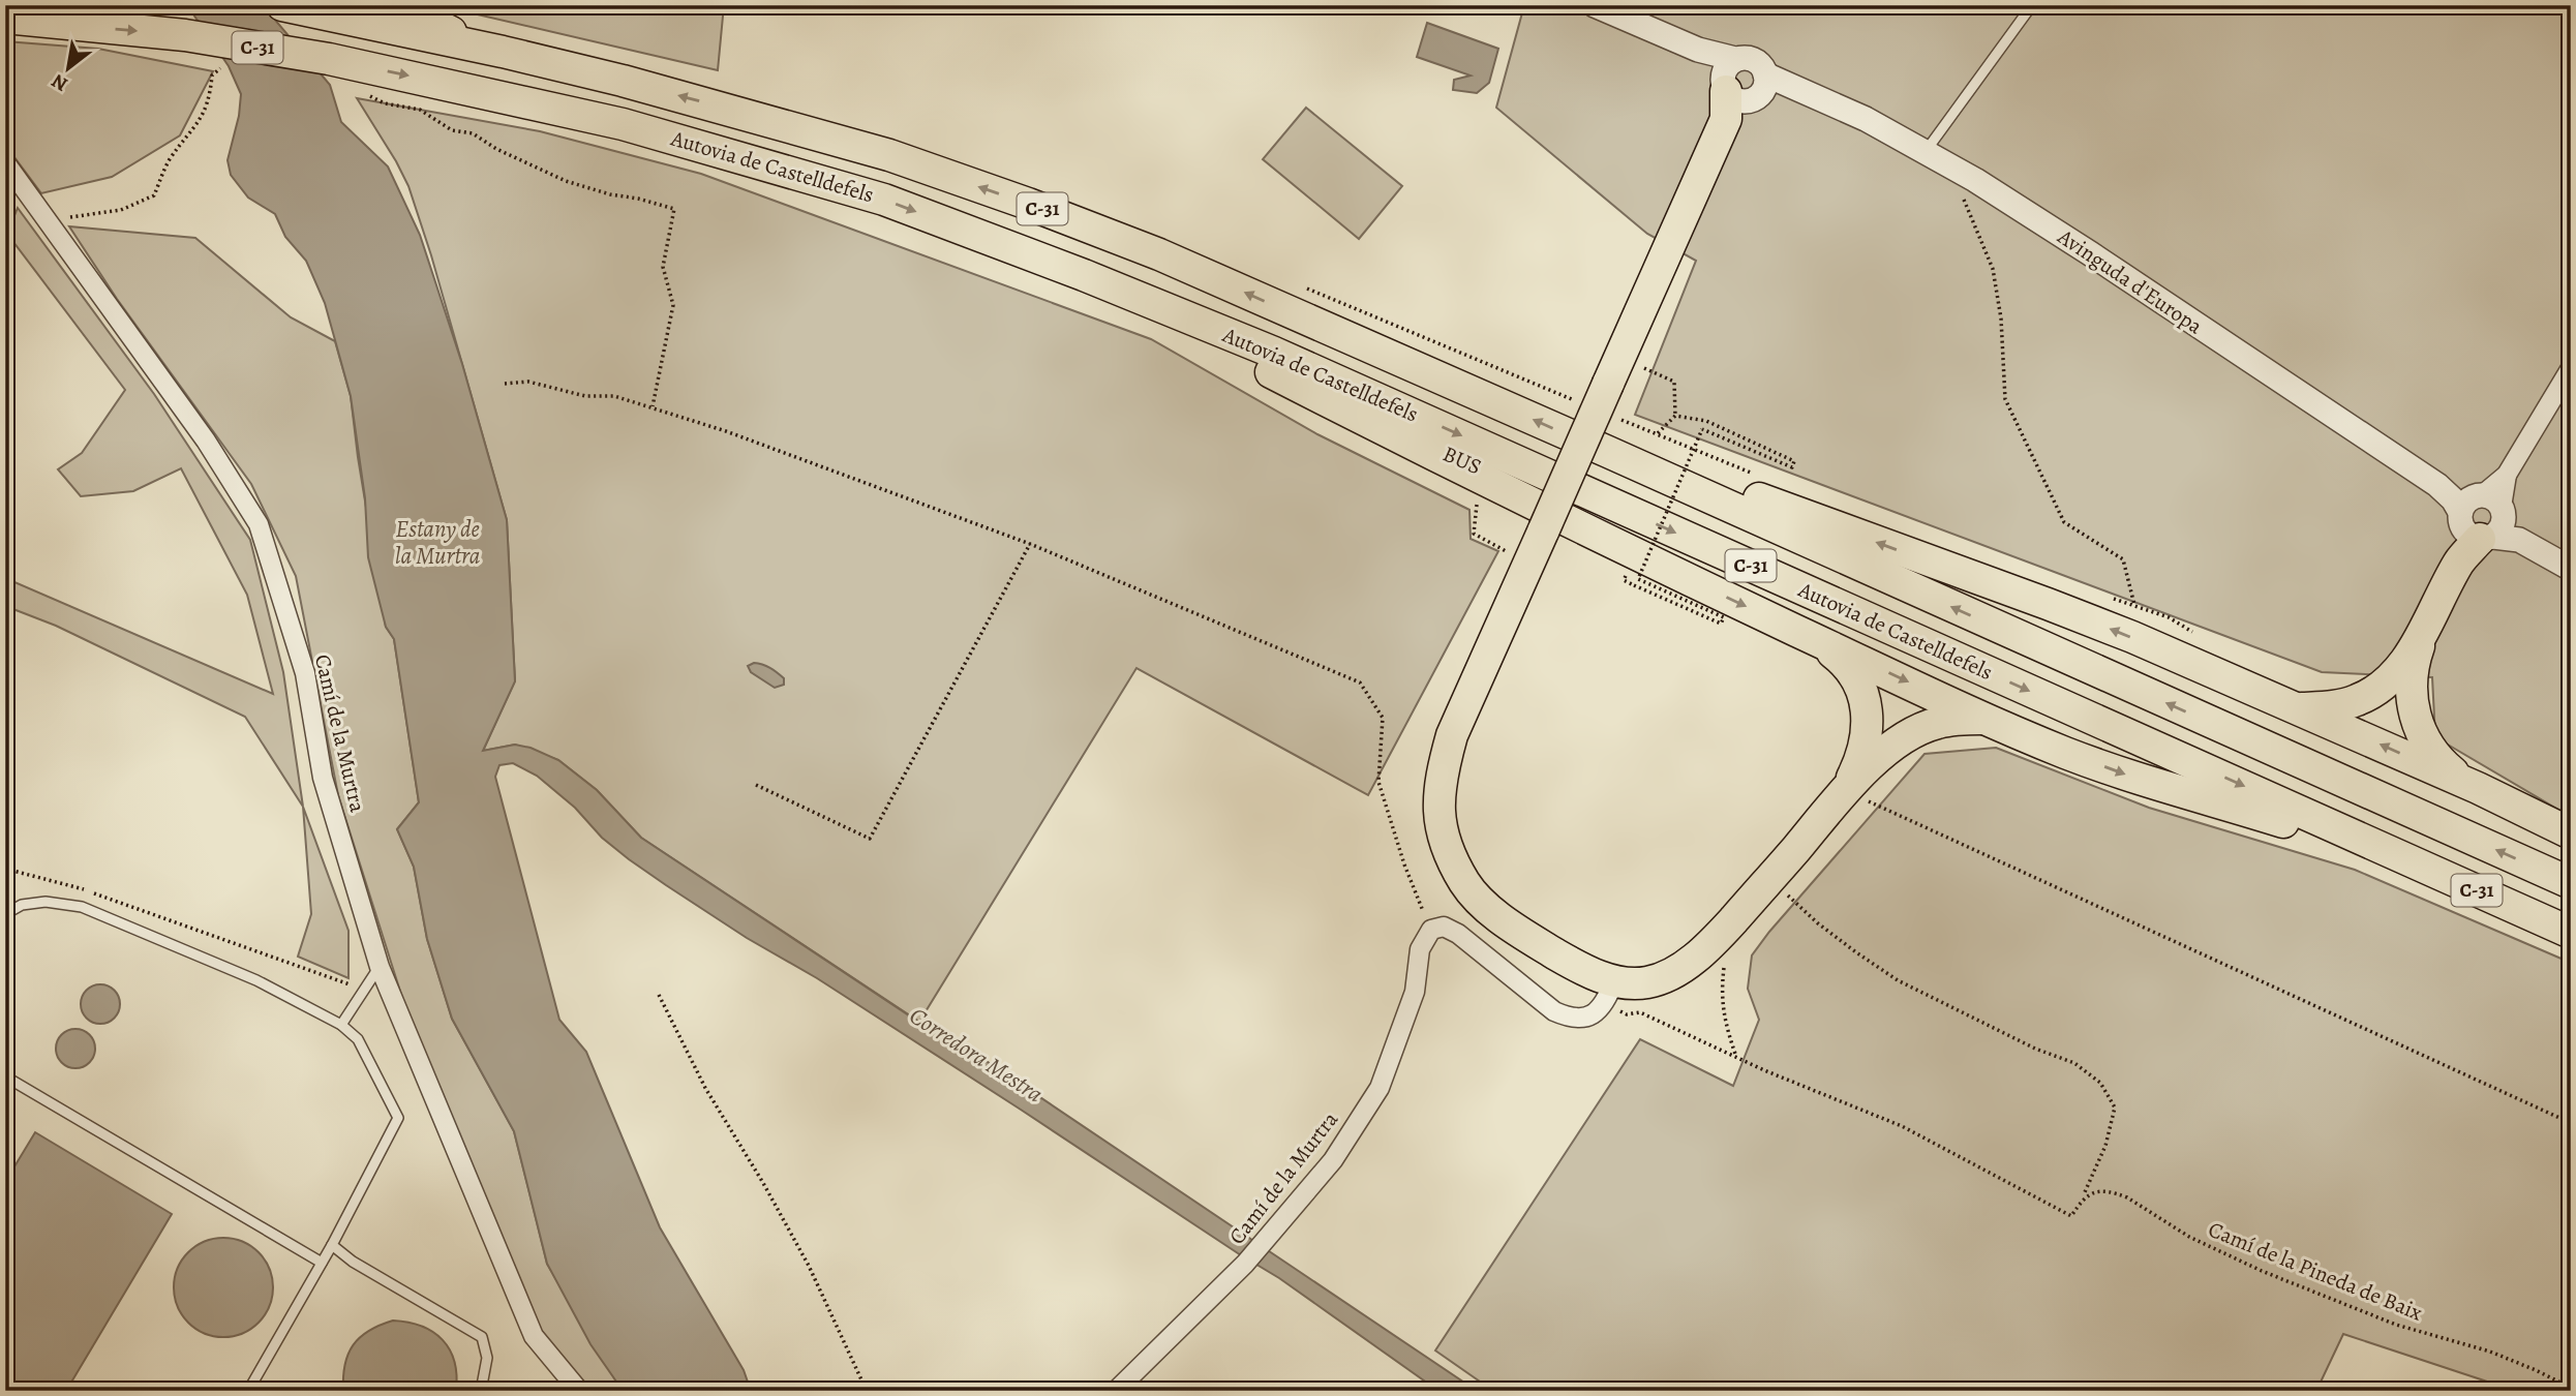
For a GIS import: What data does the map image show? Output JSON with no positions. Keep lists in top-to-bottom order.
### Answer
{
  "streets": {
    "highway": ["C-31", "Autovia de Castelldefels"],
    "street": ["Avinguda d'Europa", "Camí de la Murtra"],
    "lane": ["BUS"],
    "path": ["Camí de la Pineda de Baix"]
  },
  "water": ["Estany de la Murtra", "Corredora Mestra"],
  "north": "bottom left"
}
